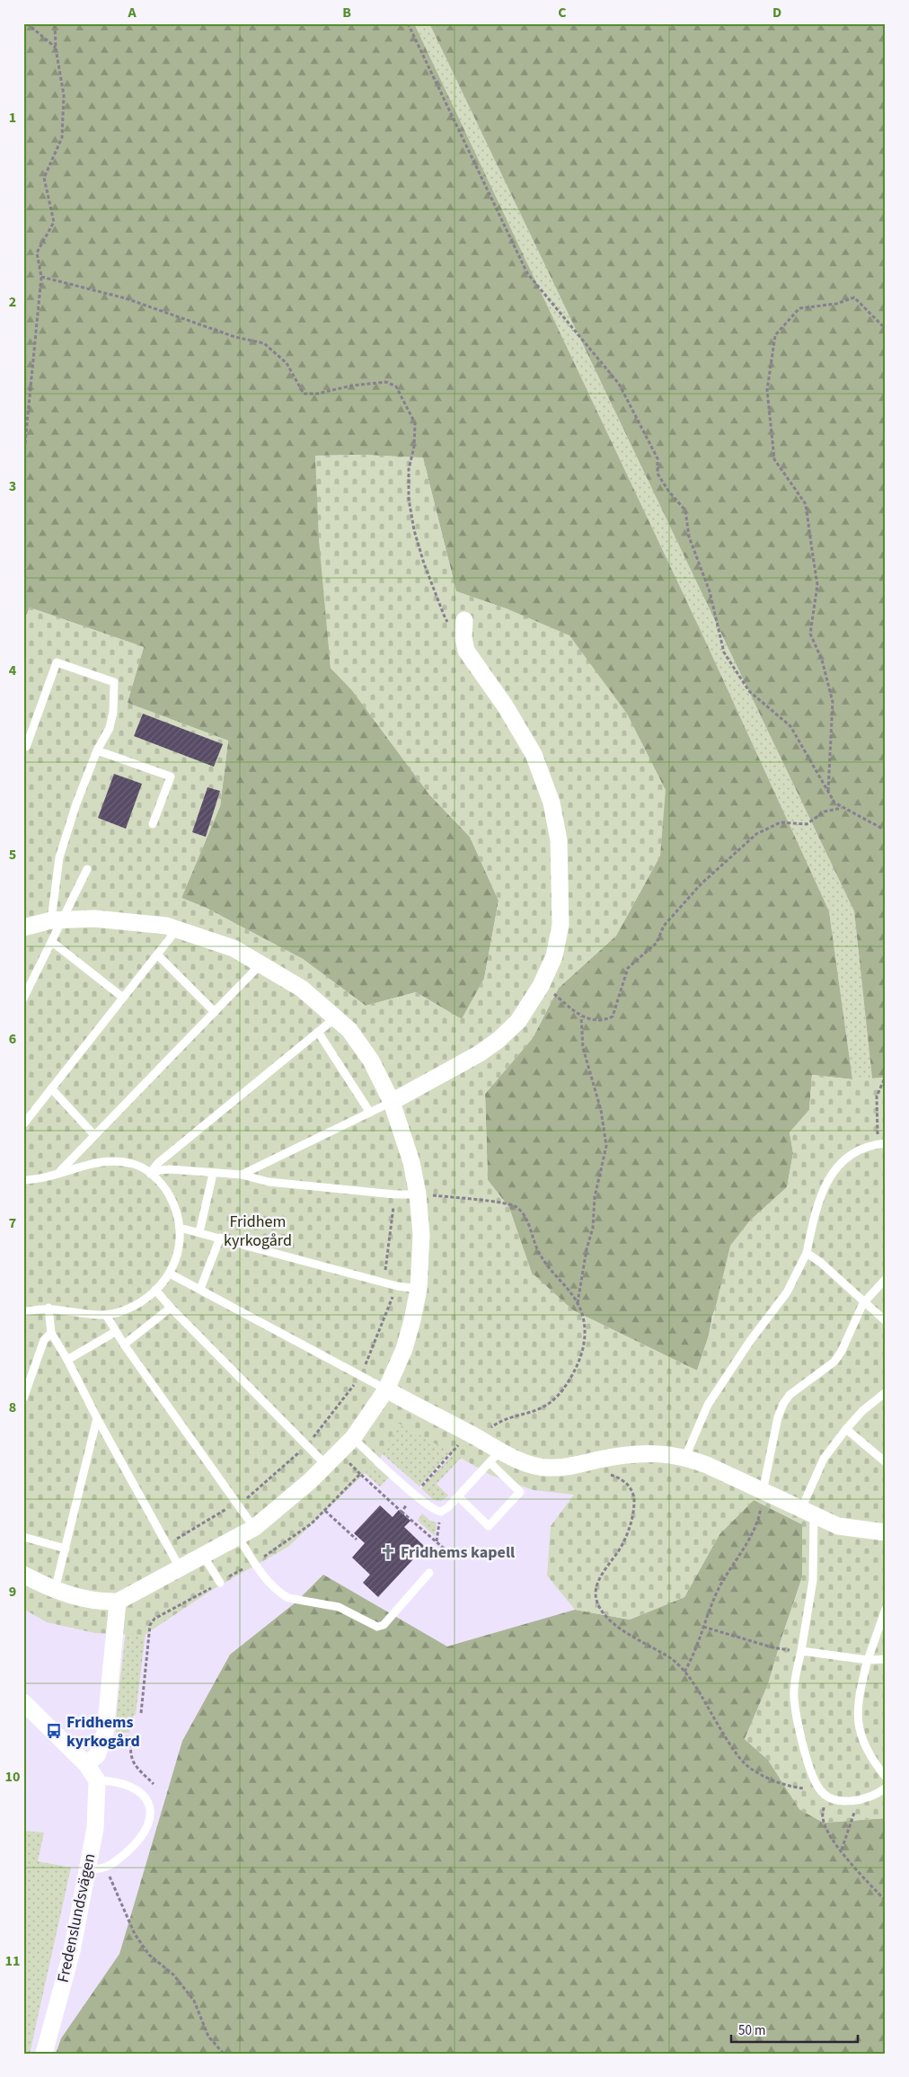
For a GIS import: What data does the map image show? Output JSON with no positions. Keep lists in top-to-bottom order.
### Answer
{
  "streets": {
    "street": ["Fredenslundsvägen"]
  },
  "parks": ["Fridhem kyrkogård"],
  "places": {
    "church": ["Fridhems kapell"],
    "bus stop": ["Fridhems kyrkogård"]
  },
  "scale_bar": "50 m",
  "grid": {
    "columns": [
      "A",
      "B",
      "C",
      "D"
    ],
    "rows": [
      "1",
      "2",
      "3",
      "4",
      "5",
      "6",
      "7",
      "8",
      "9",
      "10",
      "11"
    ]
  }
}
